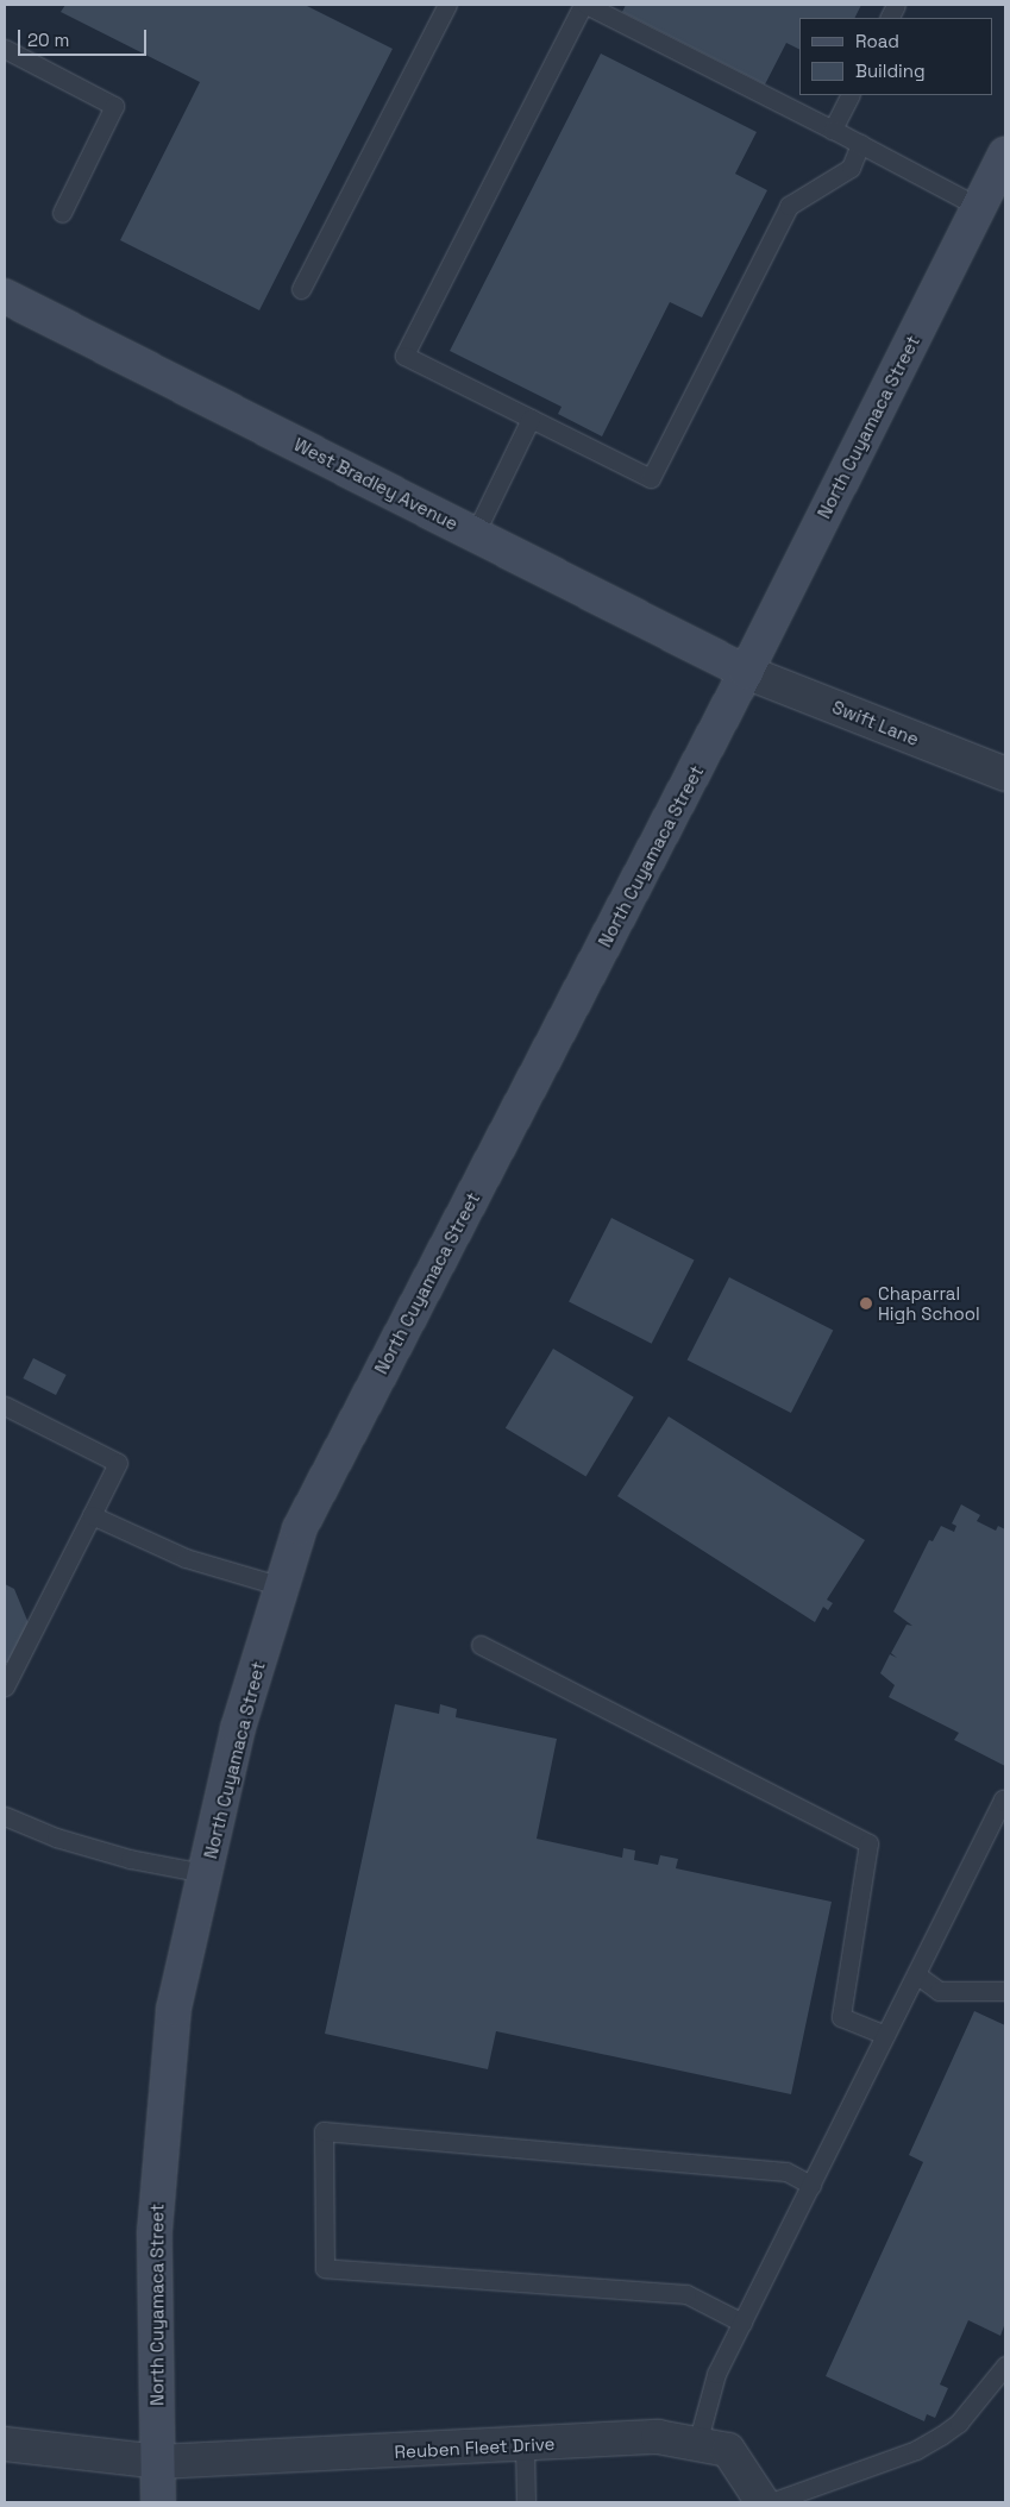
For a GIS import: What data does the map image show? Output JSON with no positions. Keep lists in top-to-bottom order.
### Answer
{
  "streets": {
    "main road": ["North Cuyamaca Street", "West Bradley Avenue"],
    "street": ["Swift Lane", "Reuben Fleet Drive"]
  },
  "crossings": [
    ["North Cuyamaca Street", "West Bradley Avenue"],
    ["North Cuyamaca Street", "Swift Lane"],
    ["North Cuyamaca Street", "Reuben Fleet Drive"],
    ["West Bradley Avenue", "Swift Lane"]
  ],
  "places": ["Chaparral High School"],
  "legend": ["Road", "Building"],
  "scale_bar": "20 m"
}
